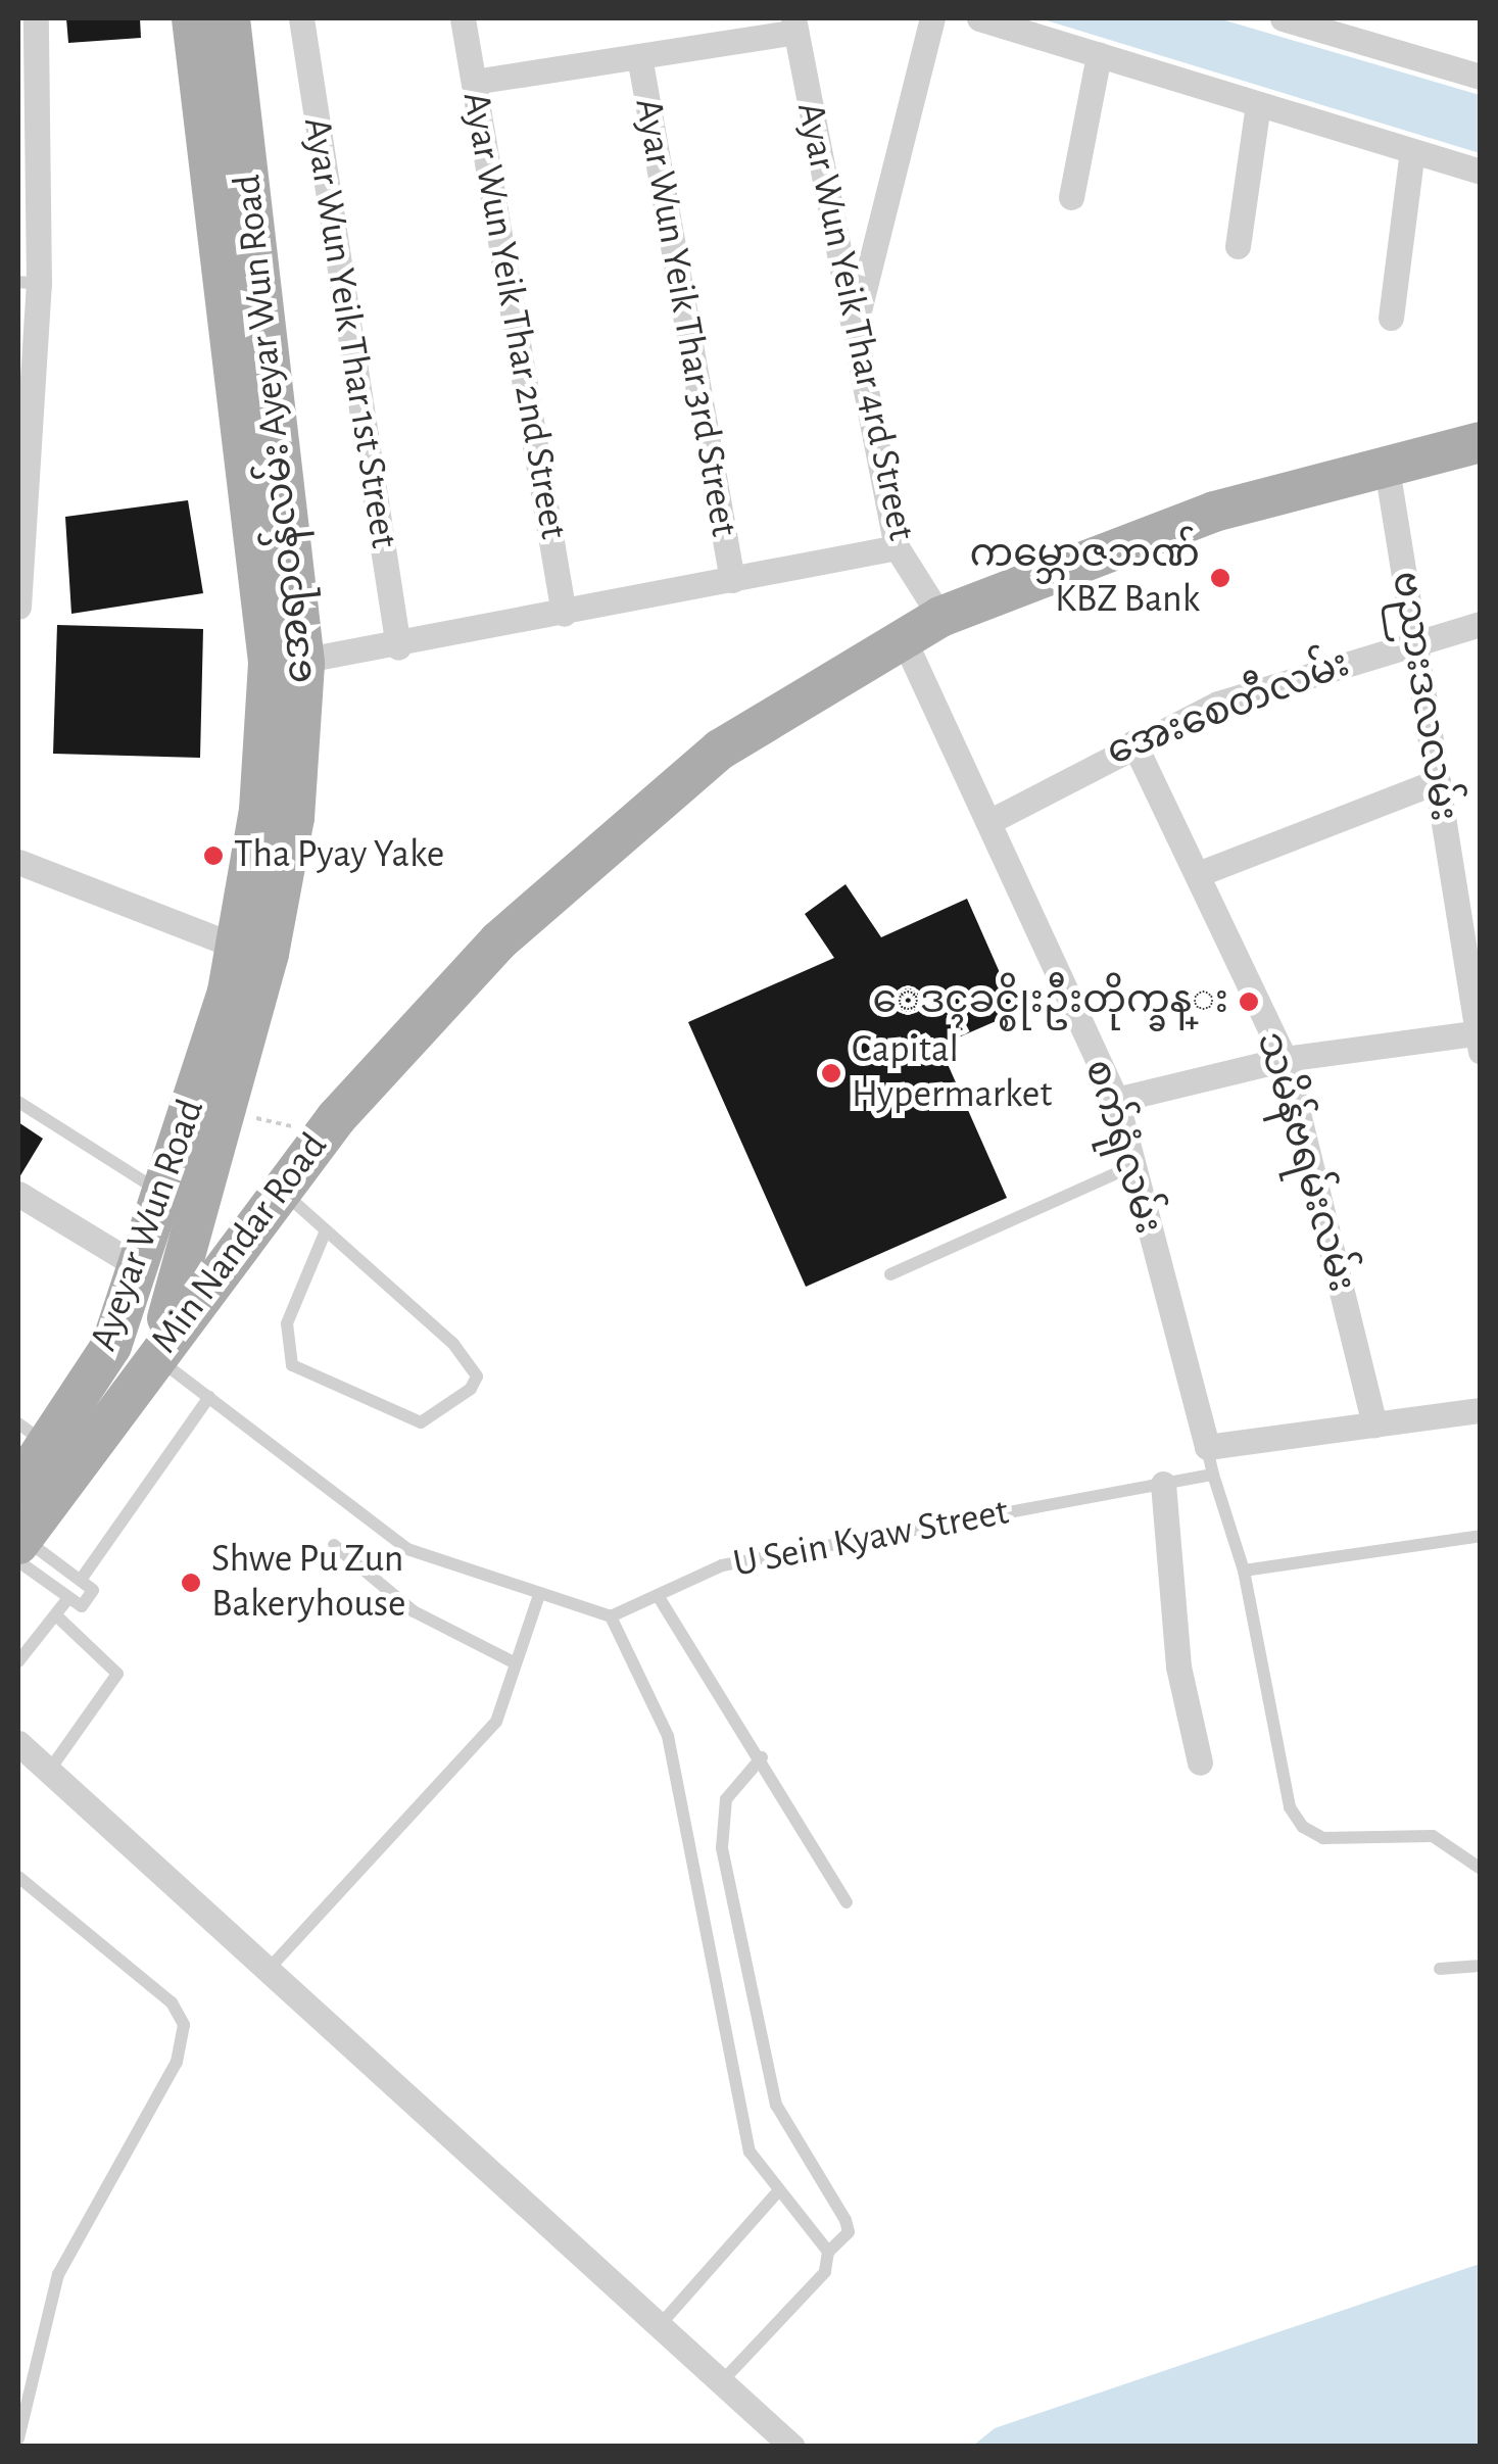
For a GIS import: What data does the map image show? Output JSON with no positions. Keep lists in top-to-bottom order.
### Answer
{
  "streets": {
    "main road": ["အေရာဝန်လမ်း Ayeyar Wun Road", "Ayeyar Wun Road", "Min Nandar Road"],
    "street": [
      "Ayar Wun Yeik Thar 2nd Street",
      "Ayar Wun Yeik Thar 3rd Street",
      "Ayar Wun Yeik Thar 4rd Street",
      "Ayar Wun Yeik Thar 1st Street",
      "ဗညားဒလလမ်း",
      "အေးစေတီလမ်း",
      "စက်ရုံလမ်း",
      "သမိန်ဗရမ်းလမ်း"
    ],
    "lane": ["U Sein Kyaw Street"]
  },
  "crossings": [
    ["Ayar Wun Yeik Thar 4rd Street", "Min Nandar Road"],
    ["အေရာဝန်လမ်း Ayeyar Wun Road", "Ayeyar Wun Road"],
    ["ဗညားဒလလမ်း", "အေးစေတီလမ်း"],
    ["ဗညားဒလလမ်း", "Min Nandar Road"],
    ["အေးစေတီလမ်း", "စက်ရုံလမ်း"],
    ["အေးစေတီလမ်း", "သမိန်ဗရမ်းလမ်း"],
    ["စက်ရုံလမ်း", "Min Nandar Road"],
    ["Ayeyar Wun Road", "Min Nandar Road"]
  ],
  "places": [
    "ကမ္ဘောဇဘဏ် KBZ Bank",
    "Tha Pyay Yake",
    "ေဒၚခင္စိုးဦးတိုက္ခန္း",
    "Capital Hypermarket",
    "Shwe Pu Zun Bakeryhouse"
  ]
}
